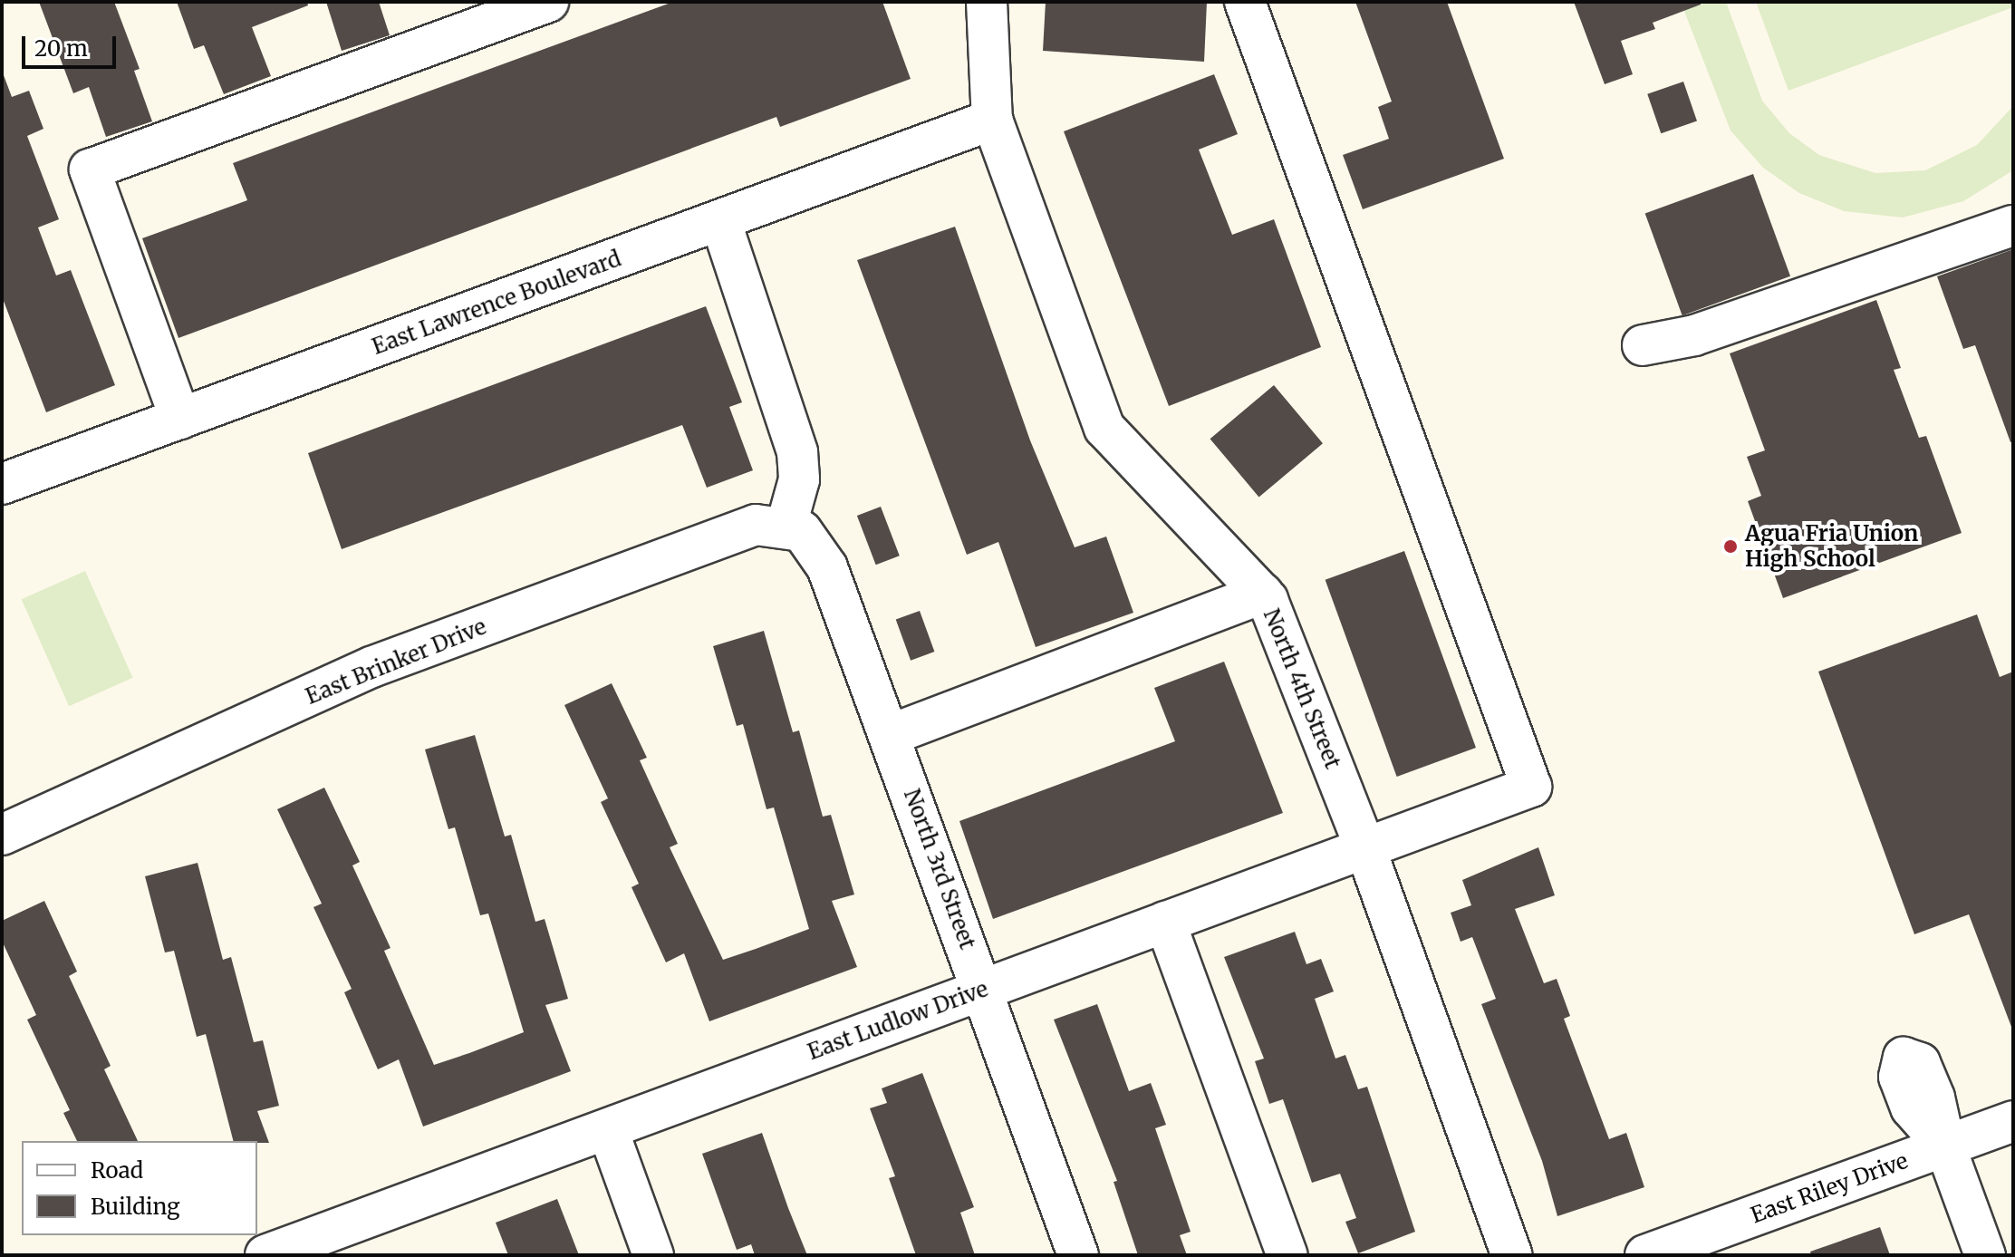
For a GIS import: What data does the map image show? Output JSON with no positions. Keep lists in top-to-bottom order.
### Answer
{
  "streets": {
    "street": [
      "East Lawrence Boulevard",
      "East Brinker Drive",
      "North 4th Street",
      "North 3rd Street",
      "East Ludlow Drive",
      "East Riley Drive"
    ]
  },
  "crossings": [
    ["East Lawrence Boulevard", "North 4th Street"],
    ["East Brinker Drive", "North 3rd Street"],
    ["North 4th Street", "East Ludlow Drive"],
    ["North 3rd Street", "East Ludlow Drive"]
  ],
  "places": ["Agua Fria Union High School"],
  "legend": ["Road", "Building"],
  "scale_bar": "20 m"
}
